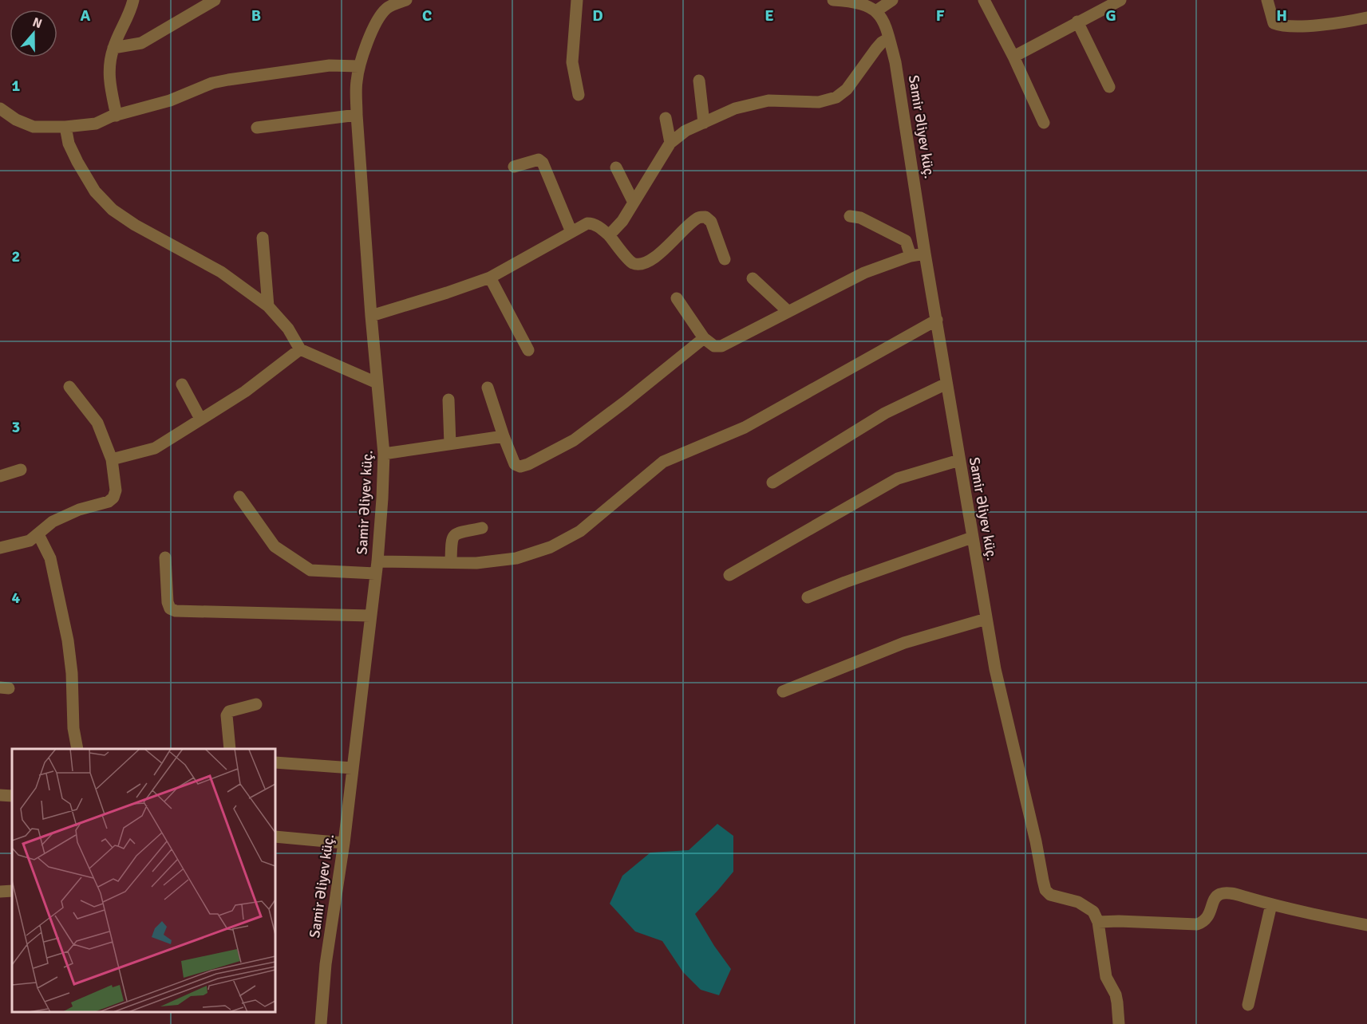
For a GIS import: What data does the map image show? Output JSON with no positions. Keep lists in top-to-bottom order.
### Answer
{
  "streets": {
    "street": ["Samir Əliyev küç."]
  },
  "north": "top",
  "grid": {
    "columns": [
      "A",
      "B",
      "C",
      "D",
      "E",
      "F",
      "G",
      "H"
    ],
    "rows": [
      "1",
      "2",
      "3",
      "4"
    ]
  }
}
